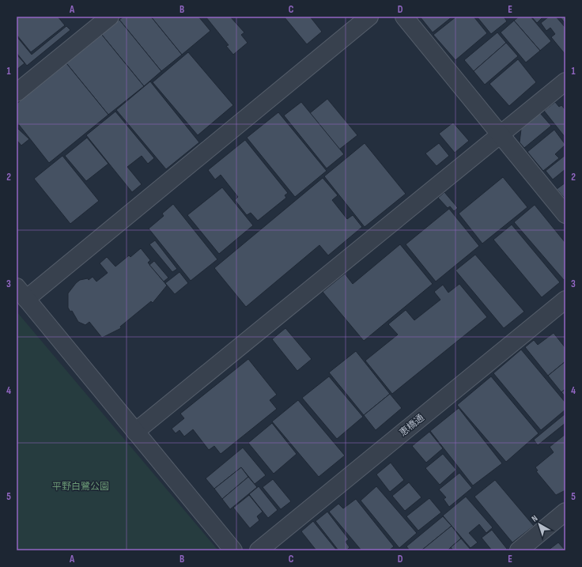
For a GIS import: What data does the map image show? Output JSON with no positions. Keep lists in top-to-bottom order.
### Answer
{
  "streets": {
    "street": ["恵橋通"]
  },
  "parks": ["平野白鷺公園"],
  "north": "top left",
  "grid": {
    "columns": [
      "A",
      "B",
      "C",
      "D",
      "E"
    ],
    "rows": [
      "1",
      "2",
      "3",
      "4",
      "5"
    ]
  }
}
